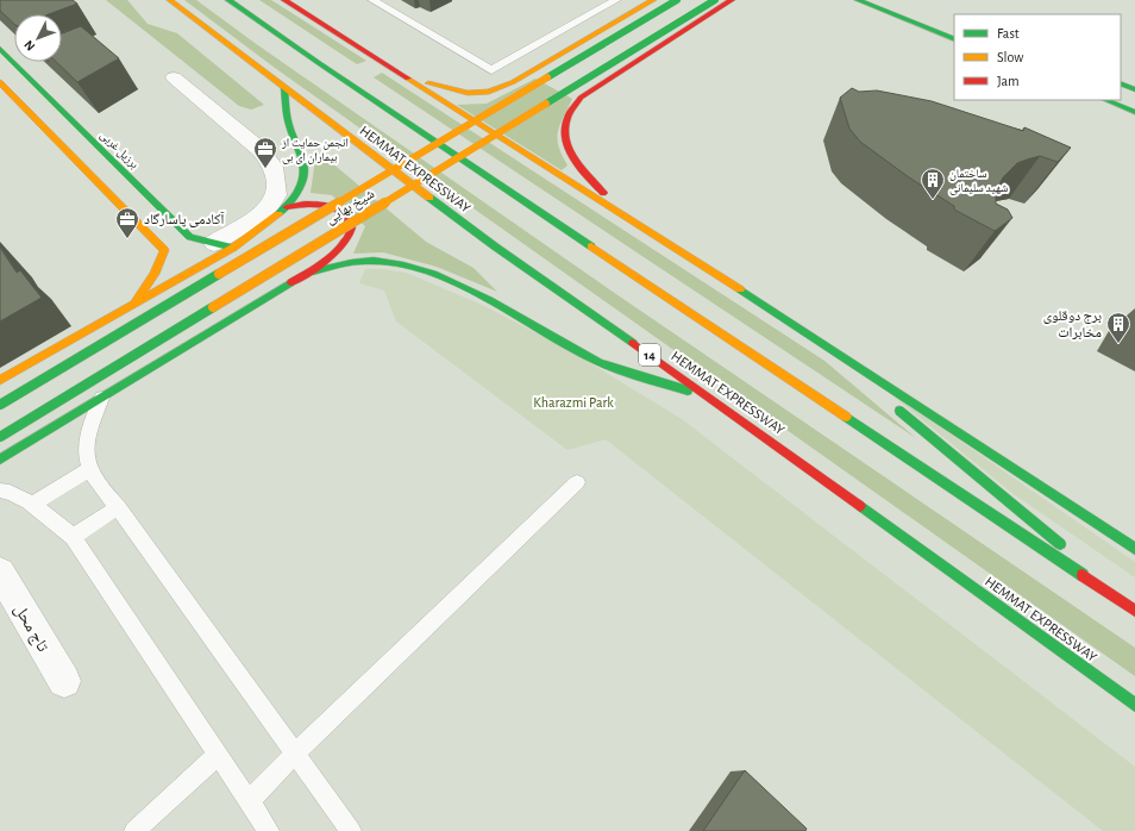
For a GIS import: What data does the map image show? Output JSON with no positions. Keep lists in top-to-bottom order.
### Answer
{
  "streets": {
    "main road": [
      "برزیل غربی",
      "HEMMAT EXPRESSWAY",
      "شیخ بهایی",
      "14"
    ],
    "street": ["تاج محل"]
  },
  "parks": ["Kharazmi Park"],
  "places": {
    "office": ["انجمن حمایت از بیماران ای بی", "آکادمی پاسارگاد"],
    "building": ["ساختمان شهید سلیمانی", "برج دوقلوی مخابرات"]
  },
  "legend": ["Fast", "Slow", "Jam"],
  "north": "bottom left"
}
